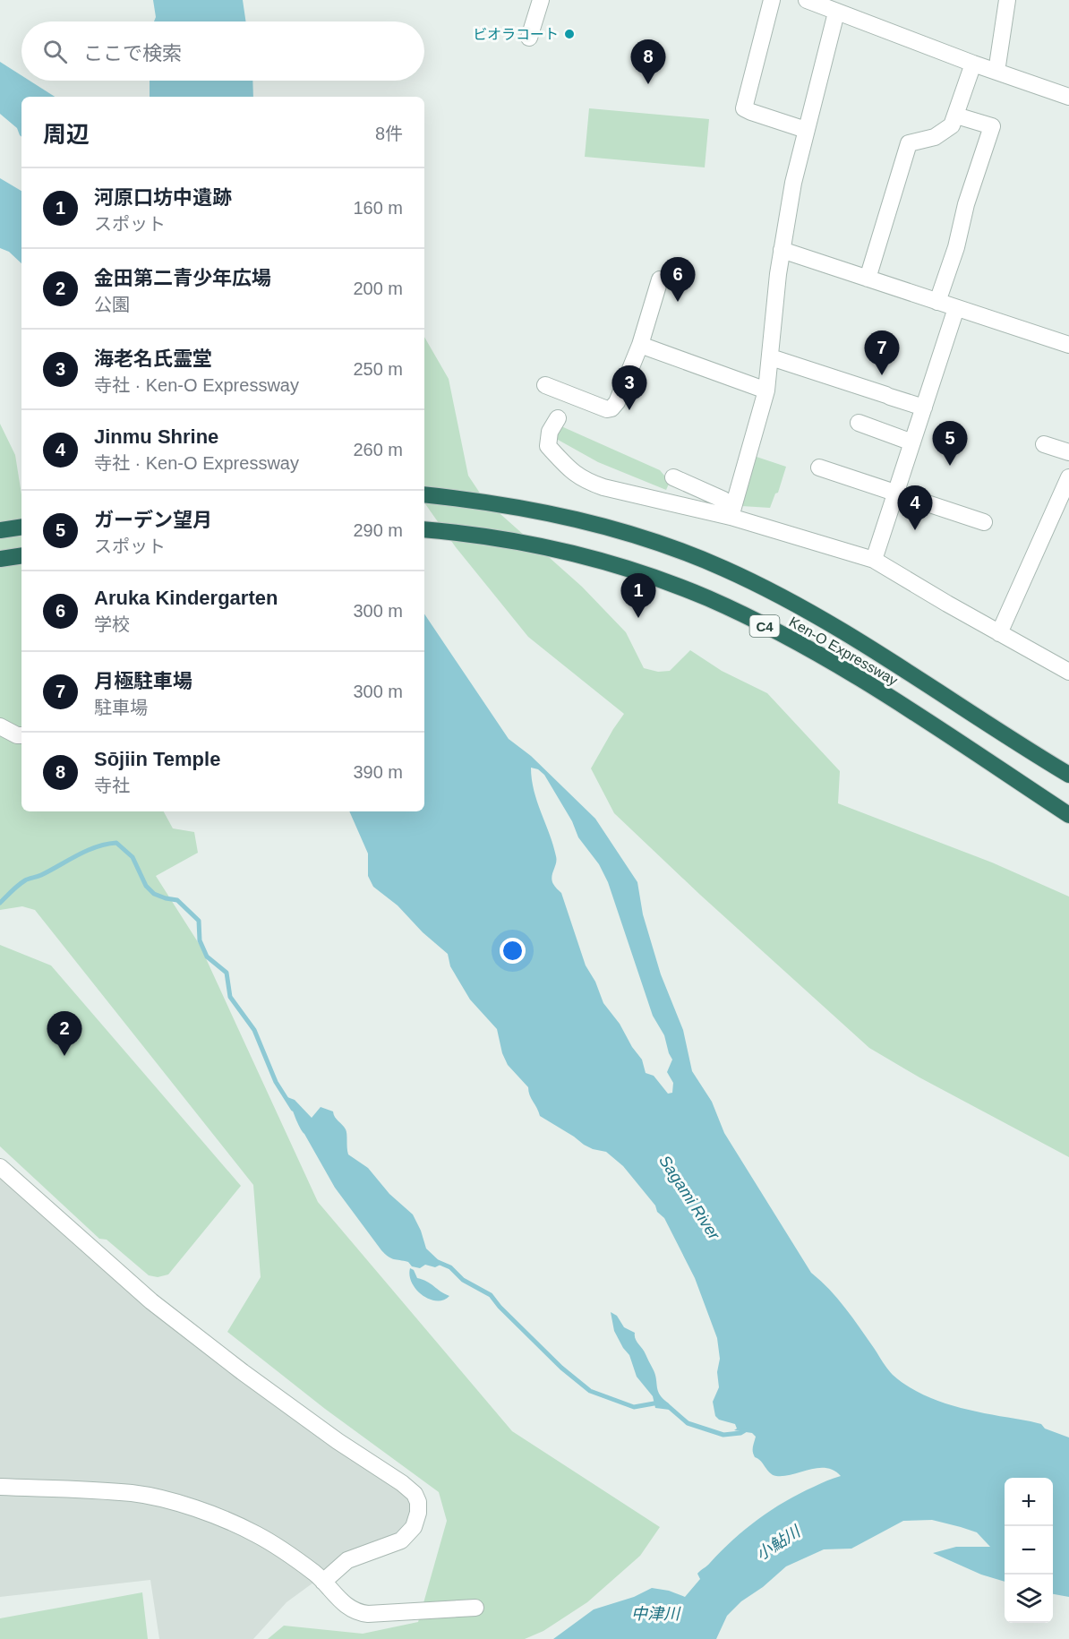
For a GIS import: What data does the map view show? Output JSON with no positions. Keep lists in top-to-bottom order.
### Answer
{
  "streets": {
    "highway": ["C4", "Ken-O Expressway"]
  },
  "water": ["Sagami River", "小鮎川", "中津川"],
  "places": ["ビオラコート"],
  "page": {
    "search": "ここで検索",
    "pins": [
      "8",
      "6",
      "7",
      "3",
      "5",
      "4",
      "1",
      "2"
    ],
    "heading": ["周辺", "8件"],
    "list": [
      {
        "mark": "1",
        "name": "河原口坊中遺跡",
        "note": "スポット",
        "value": "160 m"
      },
      {
        "mark": "2",
        "name": "金田第二青少年広場",
        "note": "公園",
        "value": "200 m"
      },
      {
        "mark": "3",
        "name": "海老名氏霊堂",
        "note": "寺社 · Ken-O Expressway",
        "value": "250 m"
      },
      {
        "mark": "4",
        "name": "Jinmu Shrine",
        "note": "寺社 · Ken-O Expressway",
        "value": "260 m"
      },
      {
        "mark": "5",
        "name": "ガーデン望月",
        "note": "スポット",
        "value": "290 m"
      },
      {
        "mark": "6",
        "name": "Aruka Kindergarten",
        "note": "学校",
        "value": "300 m"
      },
      {
        "mark": "7",
        "name": "月極駐車場",
        "note": "駐車場",
        "value": "300 m"
      },
      {
        "mark": "8",
        "name": "Sōjiin Temple",
        "note": "寺社",
        "value": "390 m"
      }
    ],
    "map_buttons": ["+", "−"]
  }
}
